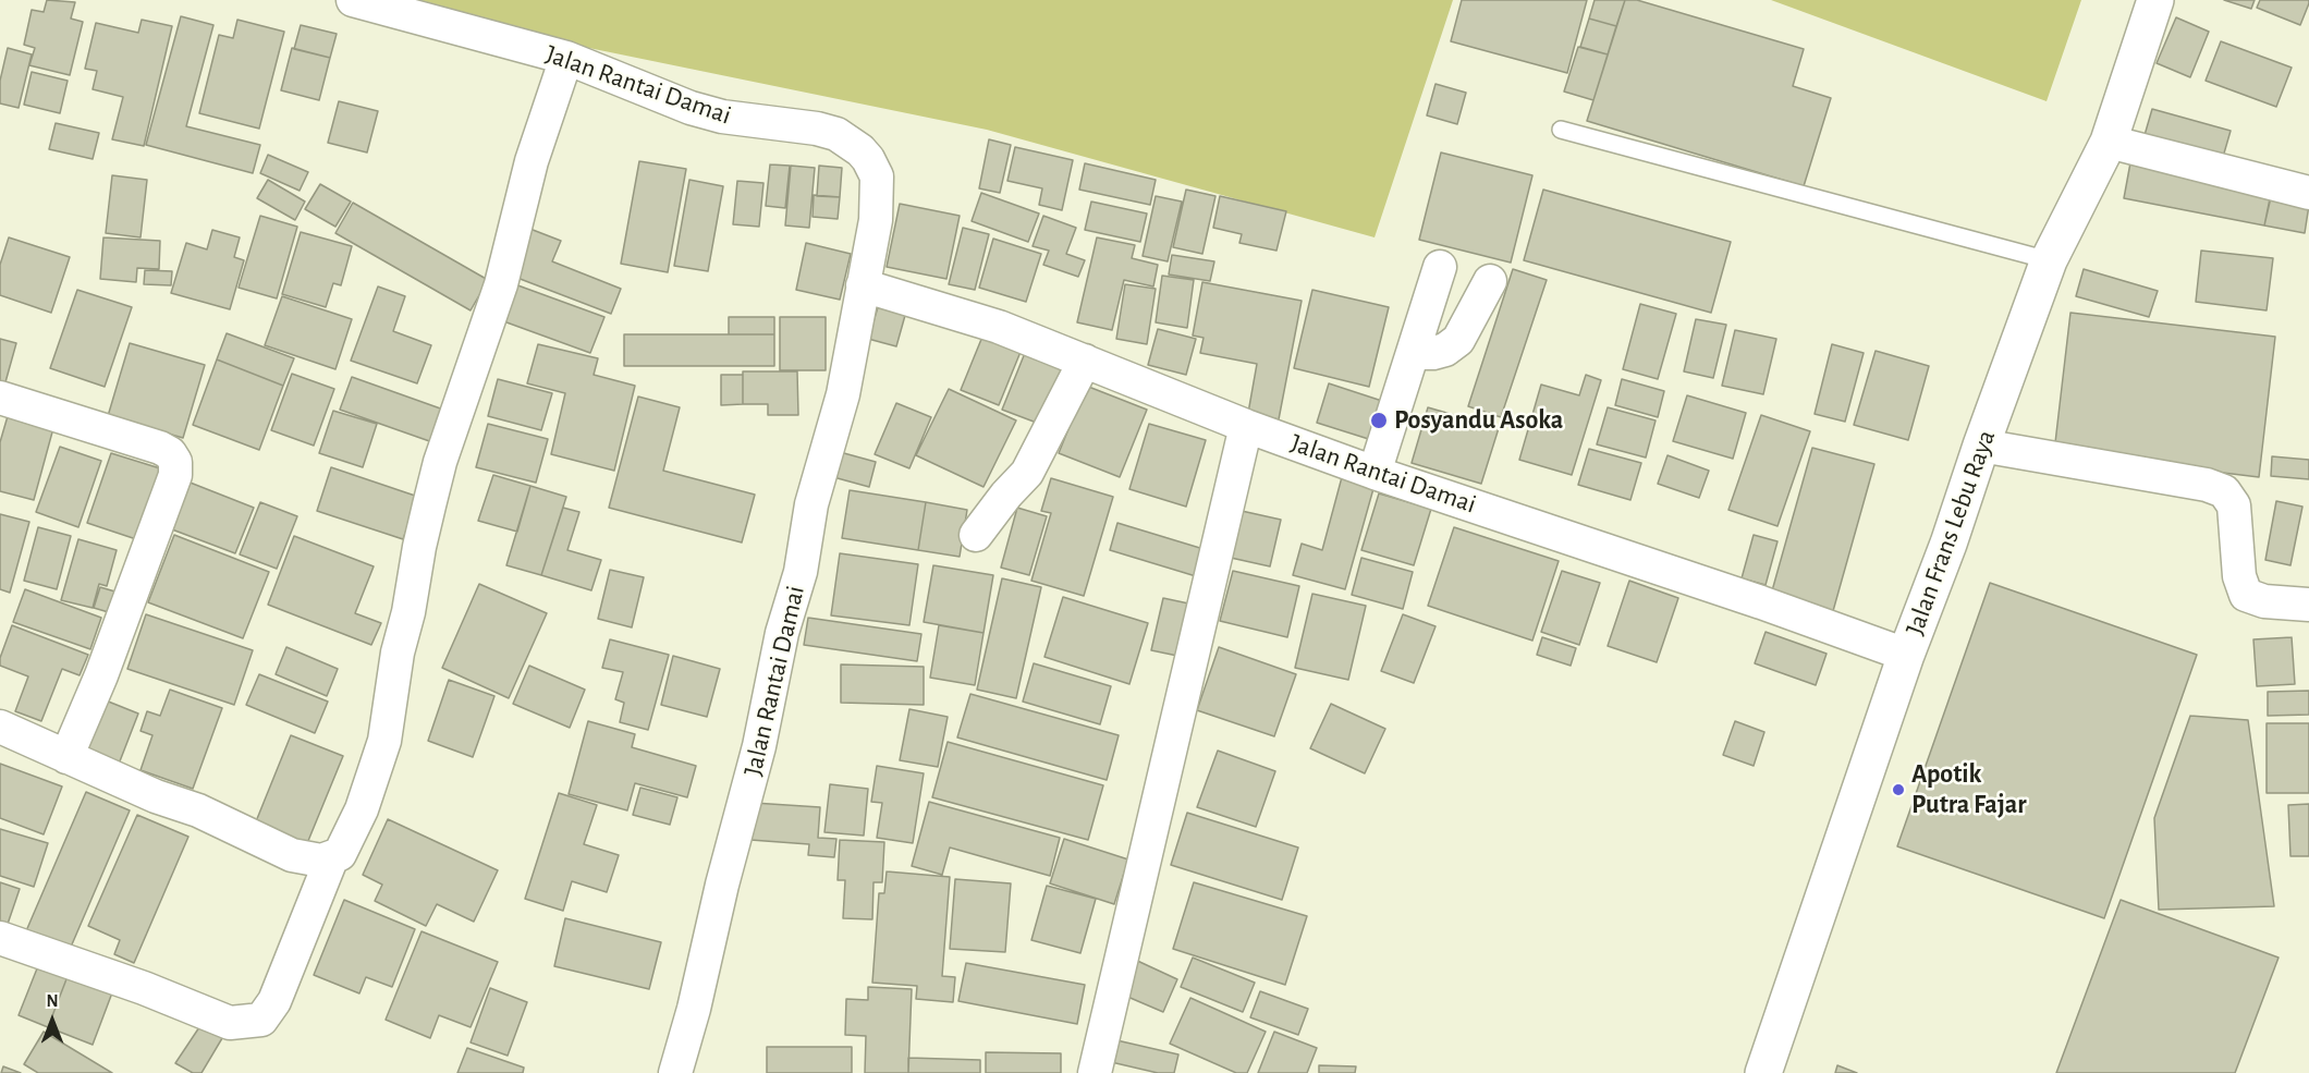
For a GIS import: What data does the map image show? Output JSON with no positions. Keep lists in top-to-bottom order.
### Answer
{
  "streets": {
    "main road": ["Jalan Frans Lebu Raya"],
    "street": ["Jalan Rantai Damai"]
  },
  "crossings": [
    ["Jalan Rantai Damai", "Jalan Frans Lebu Raya"]
  ],
  "places": ["Posyandu Asoka", "Apotik Putra Fajar"],
  "north": "top"
}
